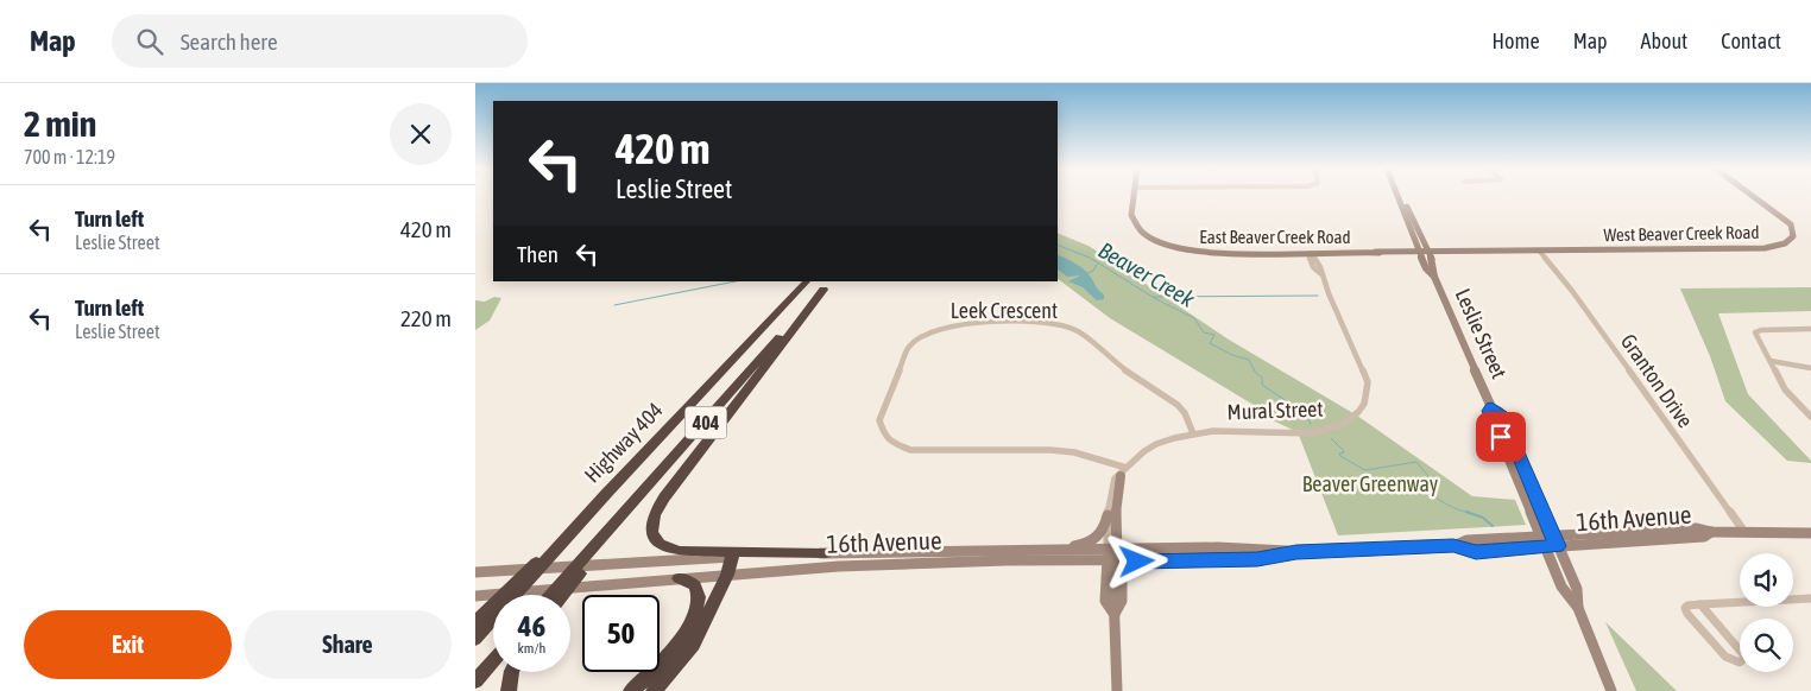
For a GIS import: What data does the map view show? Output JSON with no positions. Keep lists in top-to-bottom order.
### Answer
{
  "streets": {
    "highway": ["404", "Highway 404"],
    "main road": [
      "West Beaver Creek Road",
      "East Beaver Creek Road",
      "Leslie Street",
      "16th Avenue"
    ],
    "street": ["Leek Crescent", "Granton Drive", "Mural Street"]
  },
  "crossings": [
    ["West Beaver Creek Road", "East Beaver Creek Road"],
    ["West Beaver Creek Road", "Leslie Street"],
    ["West Beaver Creek Road", "Granton Drive"],
    ["East Beaver Creek Road", "Leslie Street"],
    ["East Beaver Creek Road", "Mural Street"],
    ["Leek Crescent", "Mural Street"],
    ["Leslie Street", "16th Avenue"],
    ["Granton Drive", "16th Avenue"],
    ["Mural Street", "16th Avenue"]
  ],
  "water": ["Beaver Creek"],
  "parks": ["Beaver Greenway"],
  "page": {
    "header": "Map",
    "search": "Search here",
    "nav": [
      "Home",
      "Map",
      "About",
      "Contact"
    ],
    "heading": ["2 min", "700 m · 12:19"],
    "turn": ["420 m", "Leslie Street"],
    "list": [
      {
        "name": "Turn left",
        "note": "Leslie Street",
        "value": "420 m"
      },
      {
        "name": "Turn left",
        "note": "Leslie Street",
        "value": "220 m"
      }
    ],
    "then": "Then",
    "speed": "46 km/h",
    "limit": "50",
    "buttons": ["Exit", "Share"]
  }
}
